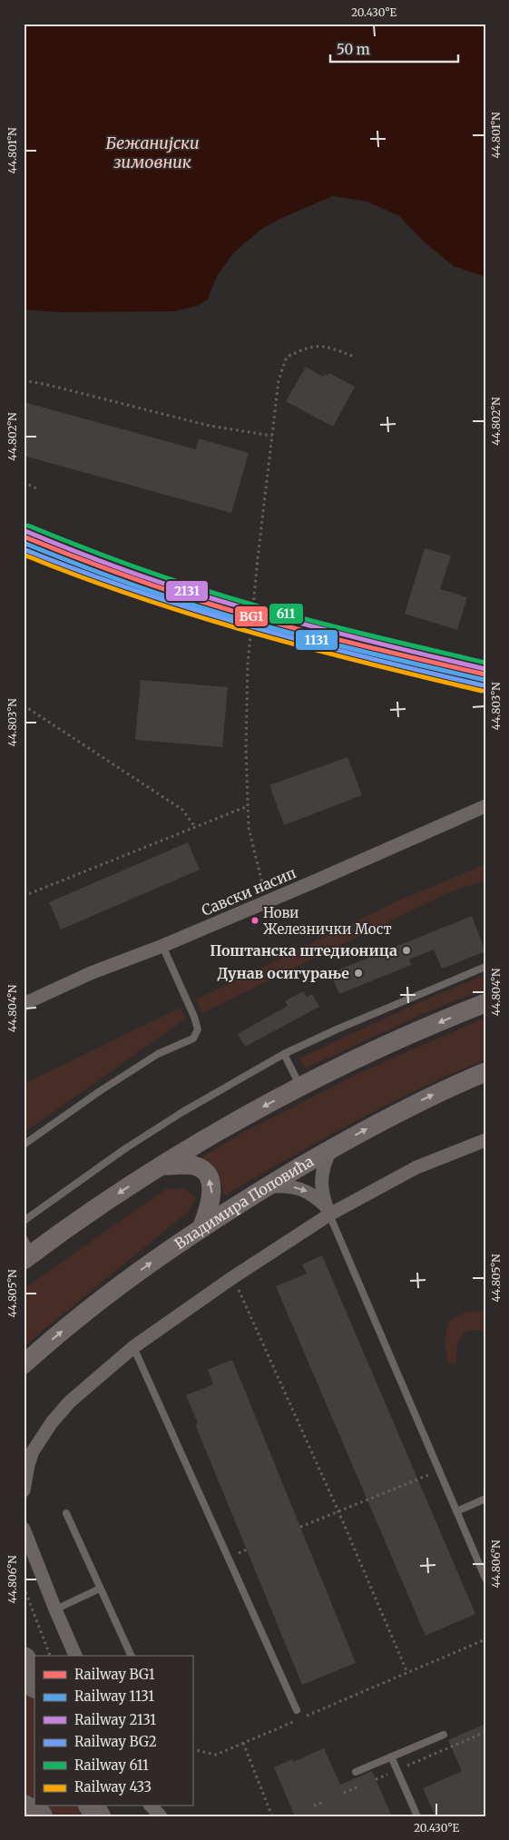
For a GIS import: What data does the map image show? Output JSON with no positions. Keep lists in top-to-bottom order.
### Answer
{
  "streets": {
    "main road": ["Владимира Поповића"],
    "street": ["Савски насип"]
  },
  "water": ["Бежанијски зимовник"],
  "places": ["Нови Железнички Мост", "Поштанска штедионица", "Дунав осигурање"],
  "lines": [
    "rail line 611",
    "rail line 2131",
    "rail line BG1",
    "rail line 1131",
    "rail line BG2",
    "rail line 433"
  ],
  "legend": [
    "Railway BG1",
    "Railway 1131",
    "Railway 2131",
    "Railway BG2",
    "Railway 611",
    "Railway 433"
  ],
  "scale_bar": "50 m",
  "coordinates": [
    "20.430°E",
    "44.801°N",
    "44.802°N",
    "44.803°N",
    "44.804°N",
    "44.805°N",
    "44.806°N"
  ]
}
